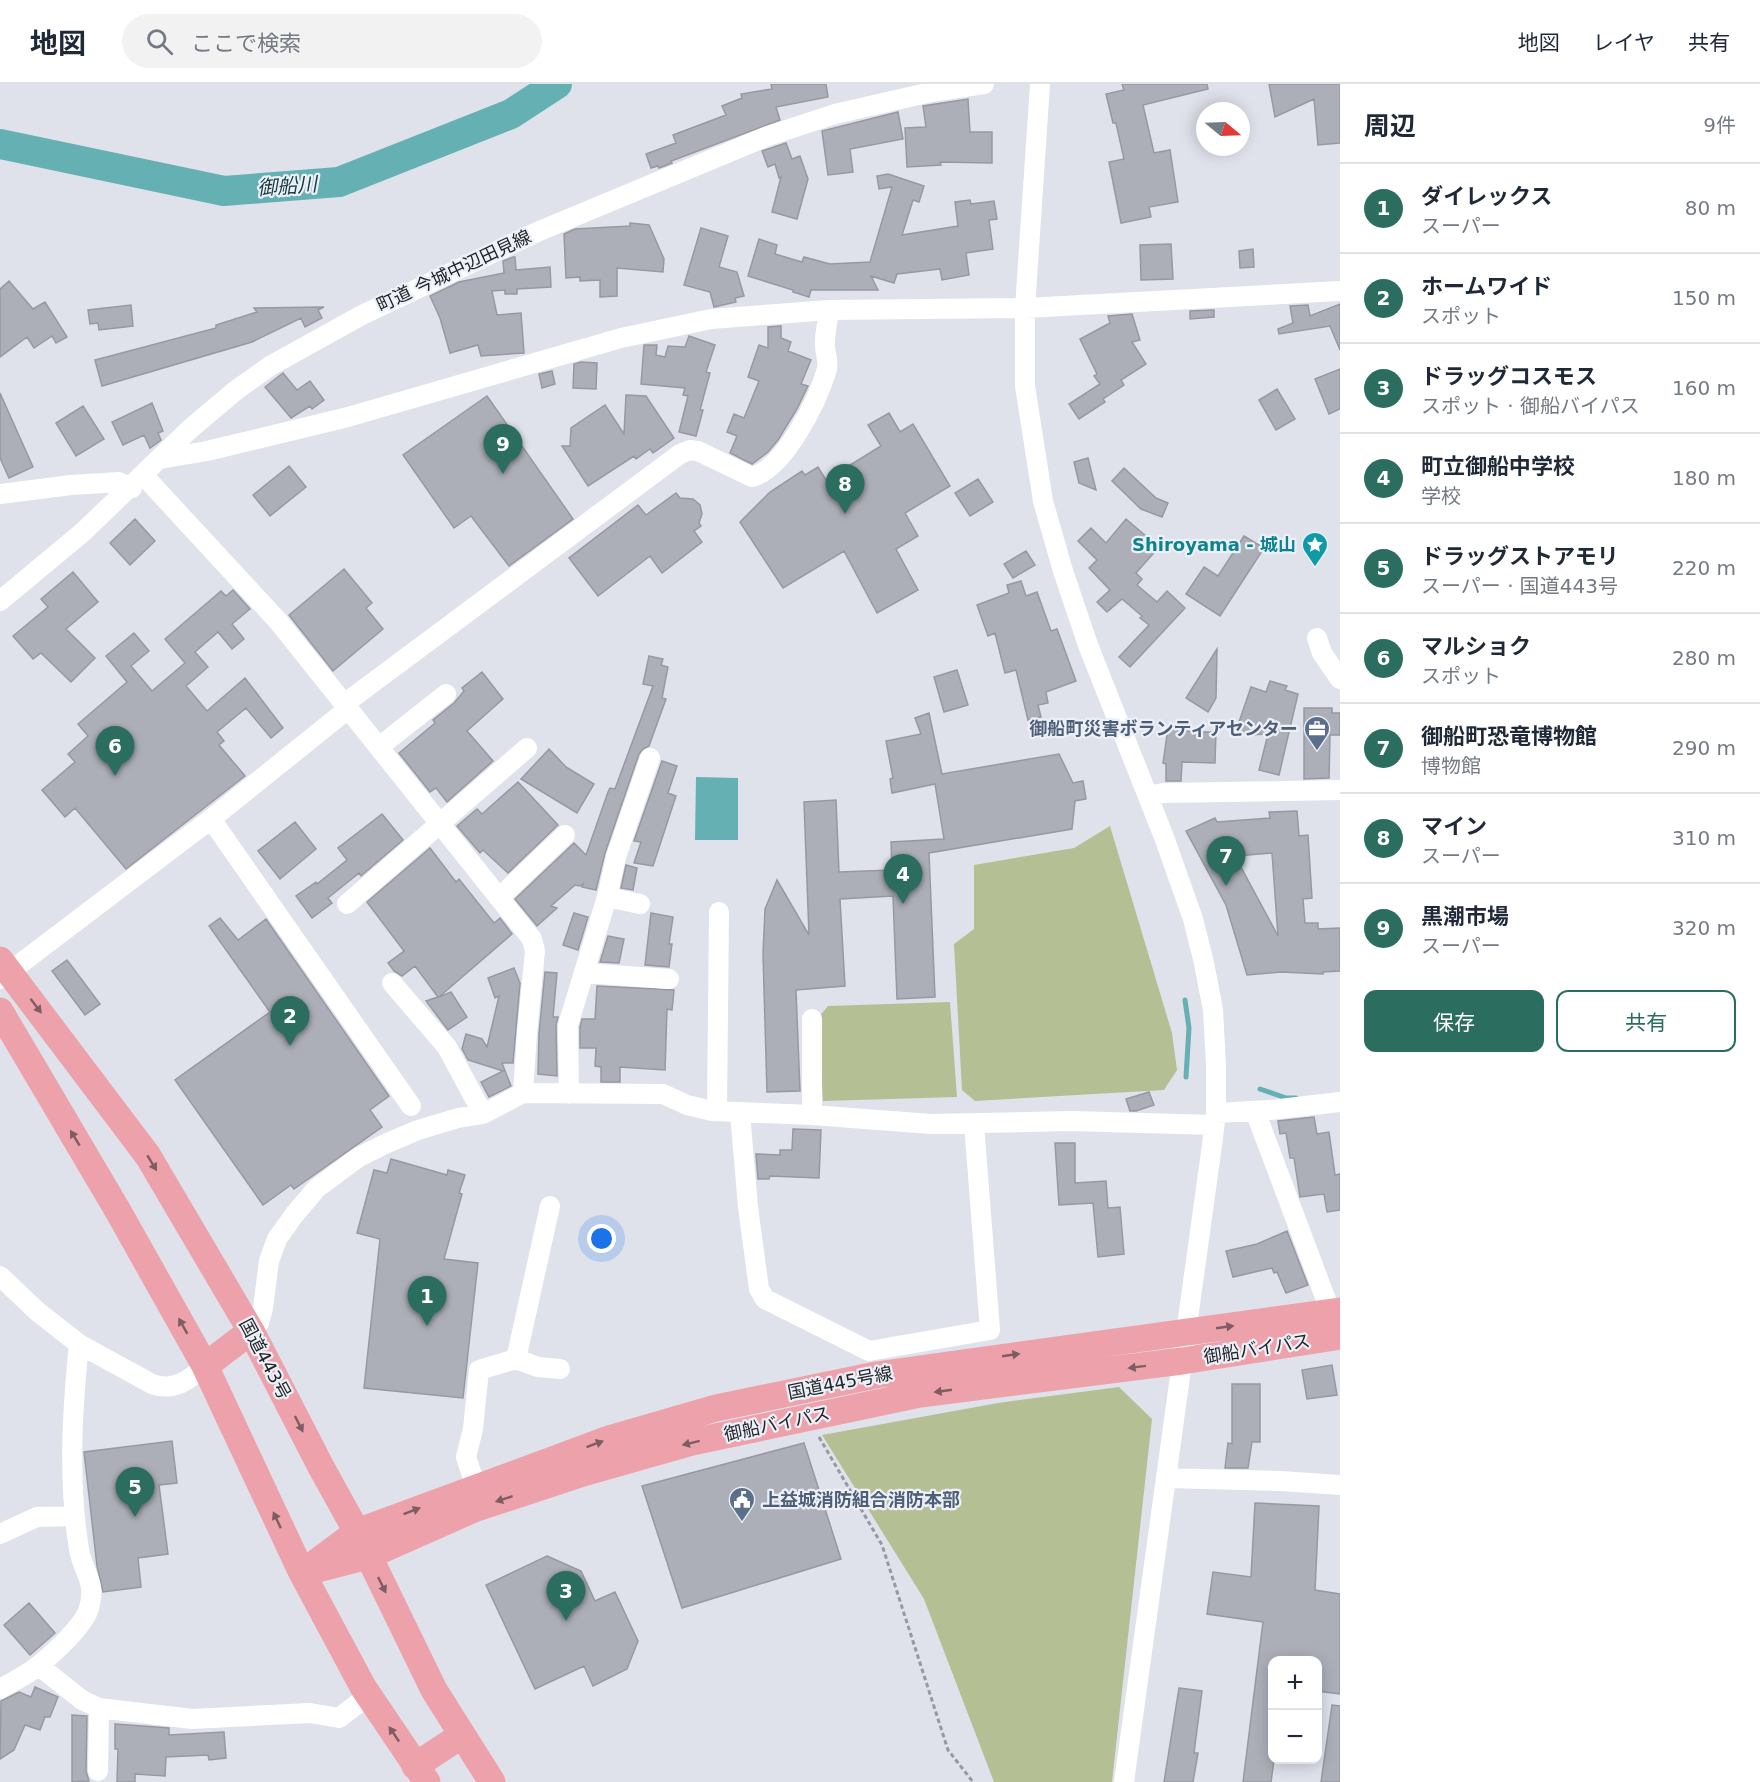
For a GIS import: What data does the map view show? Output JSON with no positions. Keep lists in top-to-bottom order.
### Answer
{
  "streets": {
    "highway": ["御船バイパス", "国道443号", "国道445号線"],
    "street": ["町道 今城中辺田見線"]
  },
  "crossings": [
    ["御船バイパス", "国道443号"],
    ["御船バイパス", "国道445号線"],
    ["国道443号", "国道445号線"]
  ],
  "one_way": ["御船バイパス", "国道445号線"],
  "water": ["御船川"],
  "places": {
    "place": ["Shiroyama - 城山"],
    "office": ["御船町災害ボランティアセンター"],
    "public building": ["上益城消防組合消防本部"]
  },
  "north": "right",
  "page": {
    "header": "地図",
    "search": "ここで検索",
    "nav": ["地図", "レイヤ", "共有"],
    "heading": ["周辺", "9件"],
    "list": [
      {
        "mark": "1",
        "name": "ダイレックス",
        "note": "スーパー",
        "value": "80 m"
      },
      {
        "mark": "2",
        "name": "ホームワイド",
        "note": "スポット",
        "value": "150 m"
      },
      {
        "mark": "3",
        "name": "ドラッグコスモス",
        "note": "スポット · 御船バイパス",
        "value": "160 m"
      },
      {
        "mark": "4",
        "name": "町立御船中学校",
        "note": "学校",
        "value": "180 m"
      },
      {
        "mark": "5",
        "name": "ドラッグストアモリ",
        "note": "スーパー · 国道443号",
        "value": "220 m"
      },
      {
        "mark": "6",
        "name": "マルショク",
        "note": "スポット",
        "value": "280 m"
      },
      {
        "mark": "7",
        "name": "御船町恐竜博物館",
        "note": "博物館",
        "value": "290 m"
      },
      {
        "mark": "8",
        "name": "マイン",
        "note": "スーパー",
        "value": "310 m"
      },
      {
        "mark": "9",
        "name": "黒潮市場",
        "note": "スーパー",
        "value": "320 m"
      }
    ],
    "pins": [
      "9",
      "8",
      "6",
      "7",
      "4",
      "2",
      "1",
      "5",
      "3"
    ],
    "buttons": ["保存", "共有"],
    "map_buttons": ["+", "−"]
  }
}
